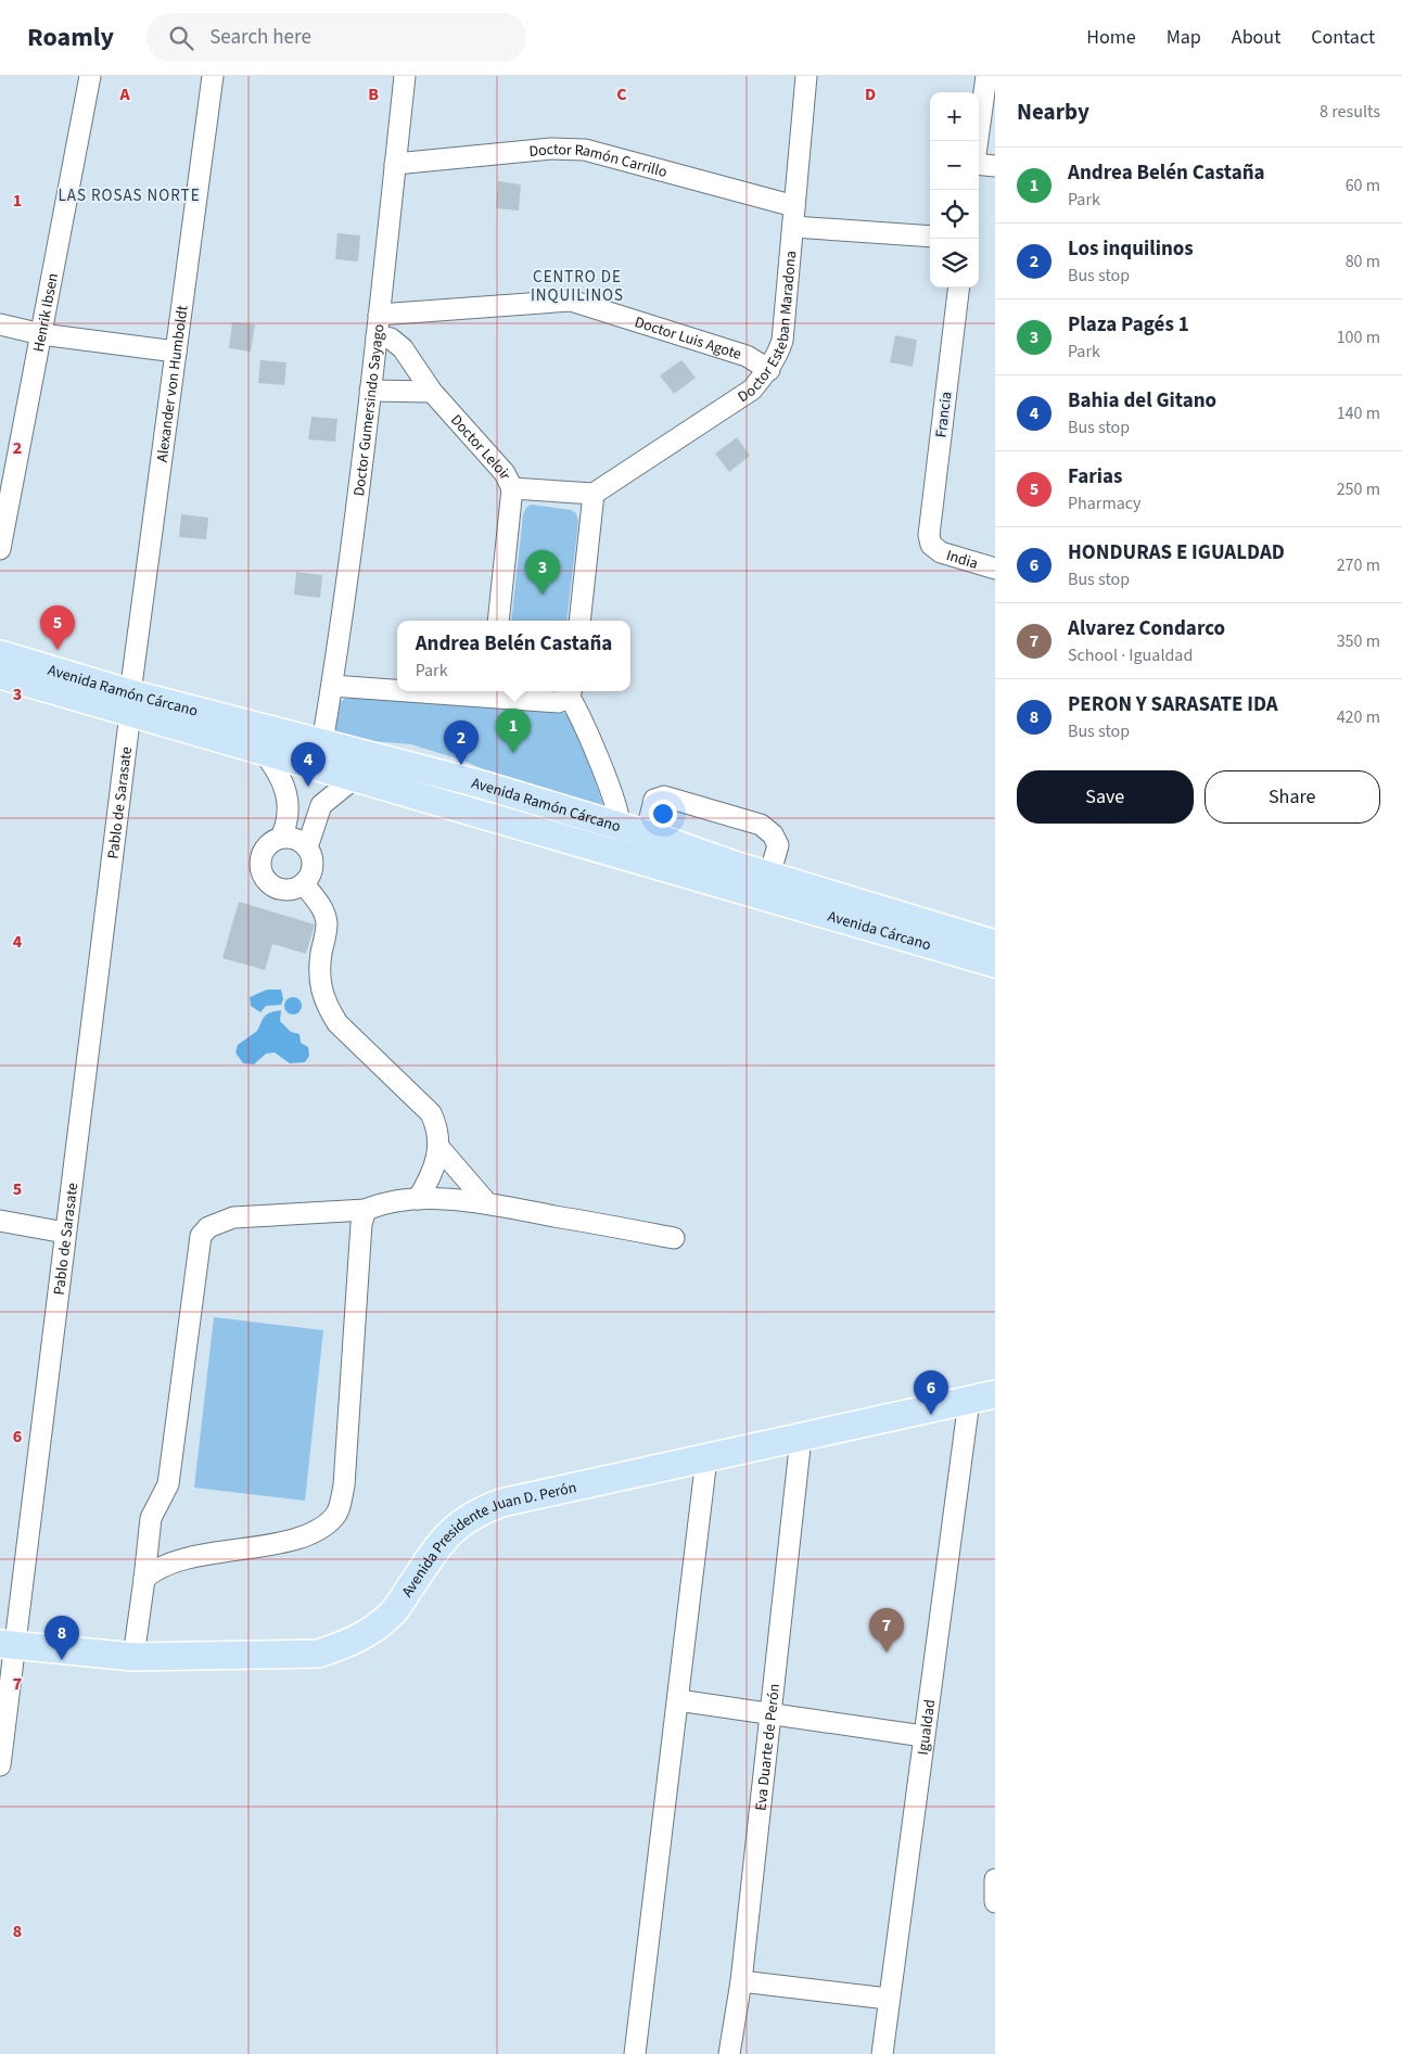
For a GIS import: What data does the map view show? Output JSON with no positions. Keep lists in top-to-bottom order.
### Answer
{
  "streets": {
    "main road": ["Avenida Ramón Cárcano", "Avenida Cárcano", "Avenida Presidente Juan D. Perón"],
    "street": [
      "Doctor Ramón Carrillo",
      "Henrik Ibsen",
      "Doctor Esteban Maradona",
      "Doctor Luis Agote",
      "Alexander von Humboldt",
      "Doctor Gumersindo Sayago",
      "Francia",
      "Doctor Leloir",
      "India",
      "Pablo de Sarasate",
      "Igualdad",
      "Eva Duarte de Perón"
    ]
  },
  "crossings": [
    ["Doctor Ramón Carrillo", "Doctor Esteban Maradona"],
    ["Doctor Ramón Carrillo", "Doctor Gumersindo Sayago"],
    ["Doctor Esteban Maradona", "Doctor Luis Agote"],
    ["Doctor Luis Agote", "Doctor Gumersindo Sayago"],
    ["Alexander von Humboldt", "Avenida Ramón Cárcano"],
    ["Alexander von Humboldt", "Pablo de Sarasate"],
    ["Doctor Gumersindo Sayago", "Doctor Leloir"],
    ["Doctor Gumersindo Sayago", "Avenida Ramón Cárcano"],
    ["Francia", "India"],
    ["Avenida Ramón Cárcano", "Pablo de Sarasate"],
    ["Avenida Ramón Cárcano", "Avenida Cárcano"],
    ["Pablo de Sarasate", "Avenida Presidente Juan D. Perón"],
    ["Avenida Presidente Juan D. Perón", "Igualdad"],
    ["Avenida Presidente Juan D. Perón", "Eva Duarte de Perón"]
  ],
  "districts": ["LAS ROSAS NORTE", "CENTRO DE INQUILINOS"],
  "page": {
    "header": "Roamly",
    "search": "Search here",
    "nav": [
      "Home",
      "Map",
      "About",
      "Contact"
    ],
    "heading": ["Nearby", "8 results"],
    "map_buttons": ["+", "−"],
    "list": [
      {
        "mark": "1",
        "name": "Andrea Belén Castaña",
        "note": "Park",
        "value": "60 m"
      },
      {
        "mark": "2",
        "name": "Los inquilinos",
        "note": "Bus stop",
        "value": "80 m"
      },
      {
        "mark": "3",
        "name": "Plaza Pagés 1",
        "note": "Park",
        "value": "100 m"
      },
      {
        "mark": "4",
        "name": "Bahia del Gitano",
        "note": "Bus stop",
        "value": "140 m"
      },
      {
        "mark": "5",
        "name": "Farias",
        "note": "Pharmacy",
        "value": "250 m"
      },
      {
        "mark": "6",
        "name": "HONDURAS E IGUALDAD",
        "note": "Bus stop",
        "value": "270 m"
      },
      {
        "mark": "7",
        "name": "Alvarez Condarco",
        "note": "School · Igualdad",
        "value": "350 m"
      },
      {
        "mark": "8",
        "name": "PERON Y SARASATE IDA",
        "note": "Bus stop",
        "value": "420 m"
      }
    ],
    "pins": [
      "3",
      "5",
      "1",
      "2",
      "4",
      "6",
      "7",
      "8"
    ],
    "popup": ["Andrea Belén Castaña", "Park"],
    "buttons": ["Save", "Share"]
  },
  "grid": {
    "columns": [
      "A",
      "B",
      "C",
      "D"
    ],
    "rows": [
      "1",
      "2",
      "3",
      "4",
      "5",
      "6",
      "7",
      "8"
    ]
  }
}
